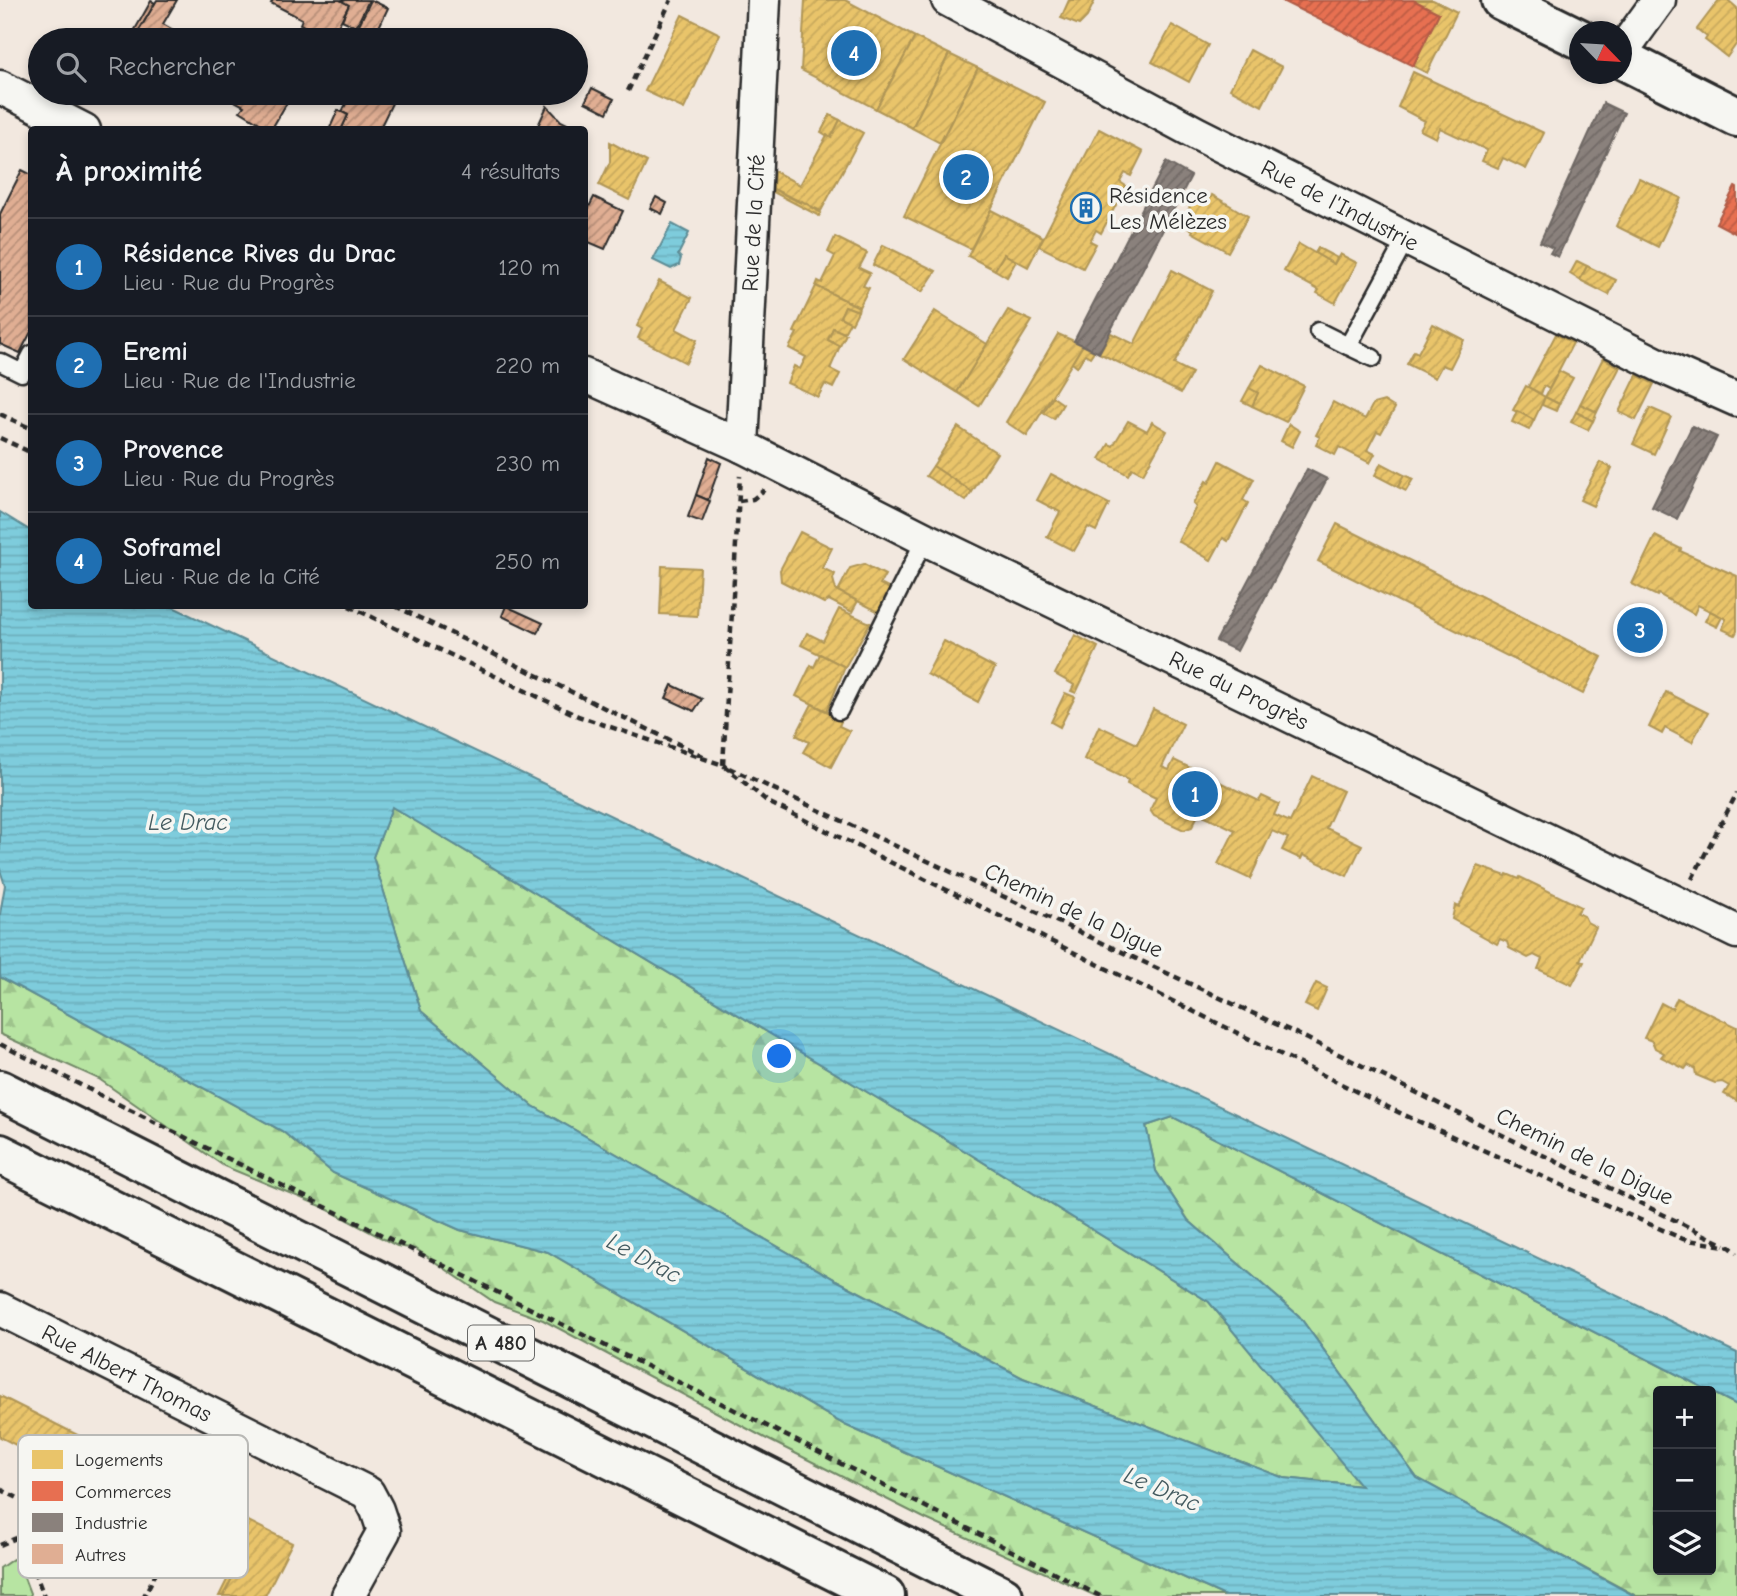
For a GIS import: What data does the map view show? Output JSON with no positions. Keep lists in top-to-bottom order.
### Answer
{
  "streets": {
    "main road": ["A 480"],
    "street": [
      "Rue de l'Industrie",
      "Rue de la Cité",
      "Rue du Progrès",
      "Rue Albert Thomas"
    ],
    "path": ["Chemin de la Digue"]
  },
  "crossings": [
    ["Rue de la Cité", "Rue du Progrès"]
  ],
  "water": ["Le Drac"],
  "places": {
    "building": ["Résidence Les Mélèzes"]
  },
  "legend": [
    "Logements",
    "Commerces",
    "Industrie",
    "Autres"
  ],
  "north": "bottom right",
  "page": {
    "pins": [
      "4",
      "2",
      "3",
      "1"
    ],
    "search": "Rechercher",
    "heading": ["À proximité", "4 résultats"],
    "list": [
      {
        "mark": "1",
        "name": "Résidence Rives du Drac",
        "note": "Lieu · Rue du Progrès",
        "value": "120 m"
      },
      {
        "mark": "2",
        "name": "Eremi",
        "note": "Lieu · Rue de l'Industrie",
        "value": "220 m"
      },
      {
        "mark": "3",
        "name": "Provence",
        "note": "Lieu · Rue du Progrès",
        "value": "230 m"
      },
      {
        "mark": "4",
        "name": "Soframel",
        "note": "Lieu · Rue de la Cité",
        "value": "250 m"
      }
    ],
    "map_buttons": ["+", "−"]
  }
}
